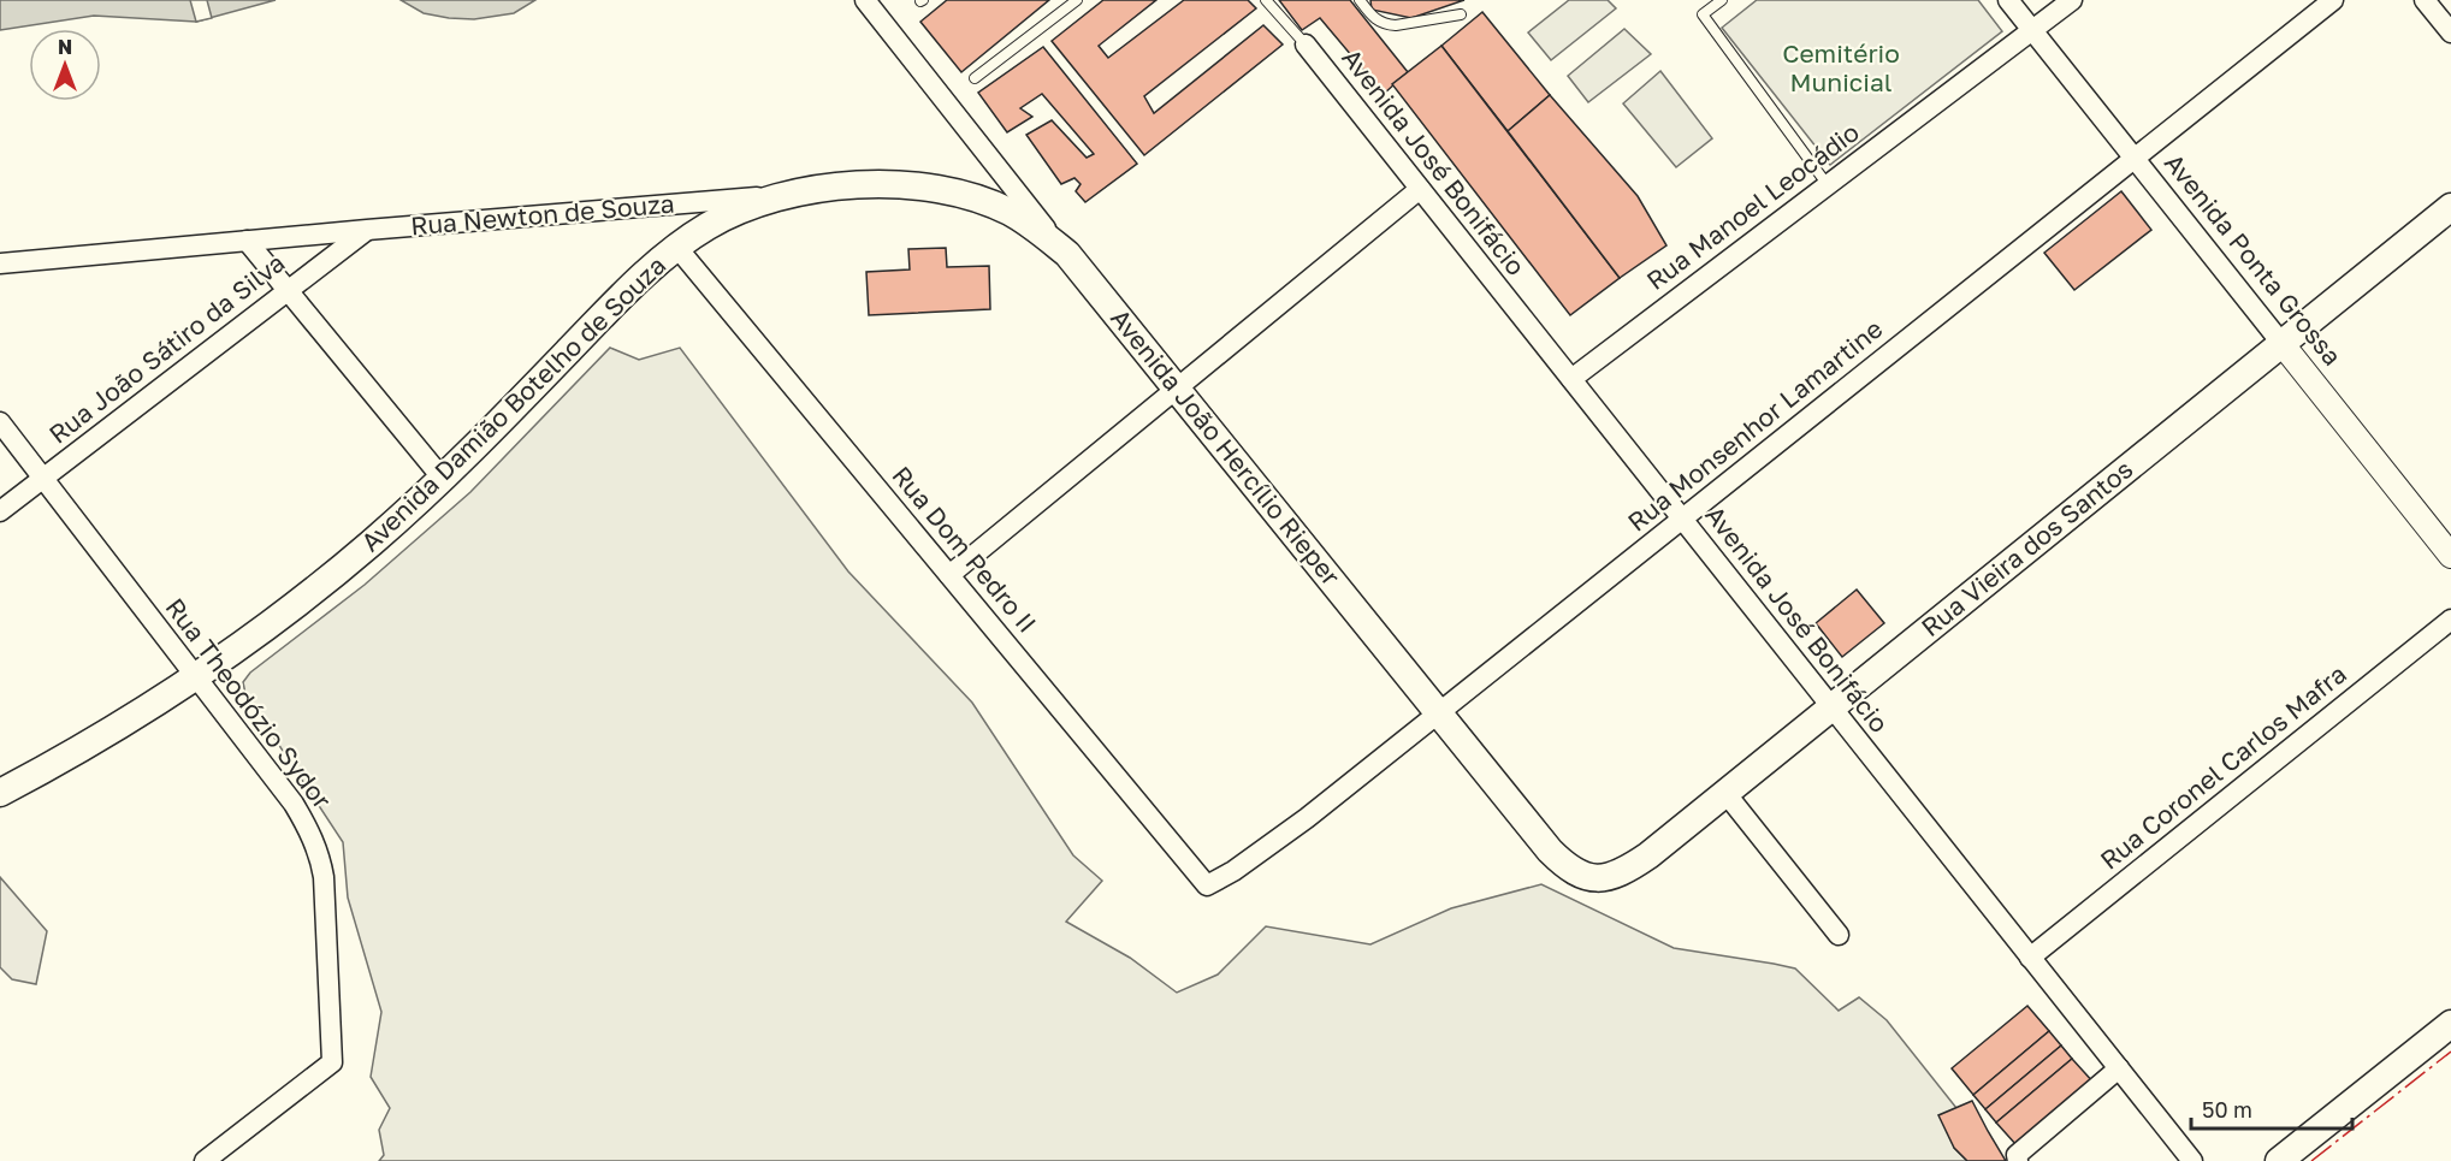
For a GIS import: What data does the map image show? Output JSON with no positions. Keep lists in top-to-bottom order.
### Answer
{
  "streets": {
    "main road": [
      "Rua Newton de Souza",
      "Avenida Damião Botelho de Souza",
      "Avenida João Hercílio Rieper",
      "Rua Vieira dos Santos"
    ],
    "street": [
      "Avenida José Bonifácio",
      "Rua Manoel Leocádio",
      "Avenida Ponta Grossa",
      "Rua João Sátiro da Silva",
      "Rua Monsenhor Lamartine",
      "Rua Dom Pedro II",
      "Rua Theodózio Sydor",
      "Rua Coronel Carlos Mafra"
    ]
  },
  "crossings": [
    ["Avenida José Bonifácio", "Rua Manoel Leocádio"],
    ["Avenida José Bonifácio", "Rua Monsenhor Lamartine"],
    ["Avenida José Bonifácio", "Rua Vieira dos Santos"],
    ["Avenida José Bonifácio", "Rua Coronel Carlos Mafra"],
    ["Rua Manoel Leocádio", "Avenida Ponta Grossa"],
    ["Rua Newton de Souza", "Rua João Sátiro da Silva"],
    ["Rua Newton de Souza", "Avenida Damião Botelho de Souza"],
    ["Rua Newton de Souza", "Avenida João Hercílio Rieper"],
    ["Avenida Ponta Grossa", "Rua Monsenhor Lamartine"],
    ["Avenida Ponta Grossa", "Rua Vieira dos Santos"],
    ["Rua João Sátiro da Silva", "Rua Theodózio Sydor"],
    ["Avenida Damião Botelho de Souza", "Rua Dom Pedro II"],
    ["Avenida Damião Botelho de Souza", "Rua Theodózio Sydor"],
    ["Rua Monsenhor Lamartine", "Avenida João Hercílio Rieper"],
    ["Rua Monsenhor Lamartine", "Rua Dom Pedro II"],
    ["Avenida João Hercílio Rieper", "Rua Vieira dos Santos"]
  ],
  "parks": ["Cemitério Municial"],
  "scale_bar": "50 m",
  "north": "top"
}
